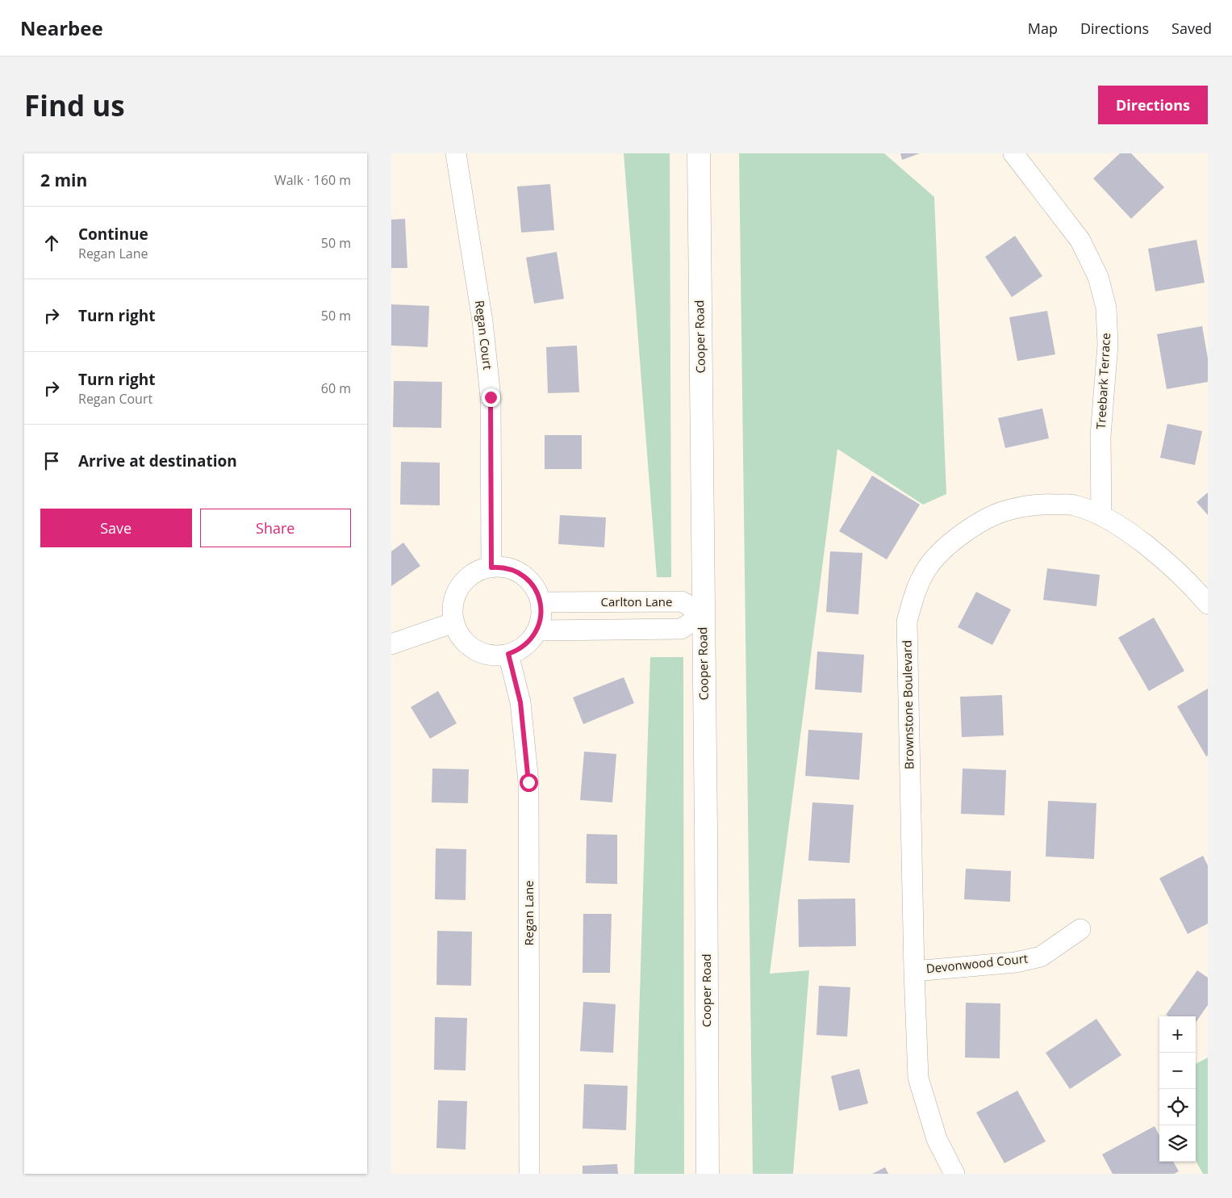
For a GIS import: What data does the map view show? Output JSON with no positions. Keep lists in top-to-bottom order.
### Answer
{
  "streets": {
    "street": [
      "Regan Court",
      "Cooper Road",
      "Treebark Terrace",
      "Carlton Lane",
      "Brownstone Boulevard",
      "Regan Lane",
      "Devonwood Court"
    ]
  },
  "crossings": [
    ["Regan Court", "Carlton Lane"],
    ["Regan Court", "Regan Lane"],
    ["Cooper Road", "Carlton Lane"],
    ["Treebark Terrace", "Brownstone Boulevard"],
    ["Carlton Lane", "Regan Lane"],
    ["Brownstone Boulevard", "Devonwood Court"]
  ],
  "page": {
    "header": "Nearbee",
    "nav": ["Map", "Directions", "Saved"],
    "buttons": [
      "Directions",
      ["Save", "Share"]
    ],
    "title": "Find us",
    "heading": ["2 min", "Walk · 160 m"],
    "list": [
      ["Continue", "Regan Lane", "50 m"],
      ["Turn right", "50 m"],
      ["Turn right", "Regan Court", "60 m"],
      "Arrive at destination"
    ],
    "map_buttons": ["+", "−"]
  }
}
